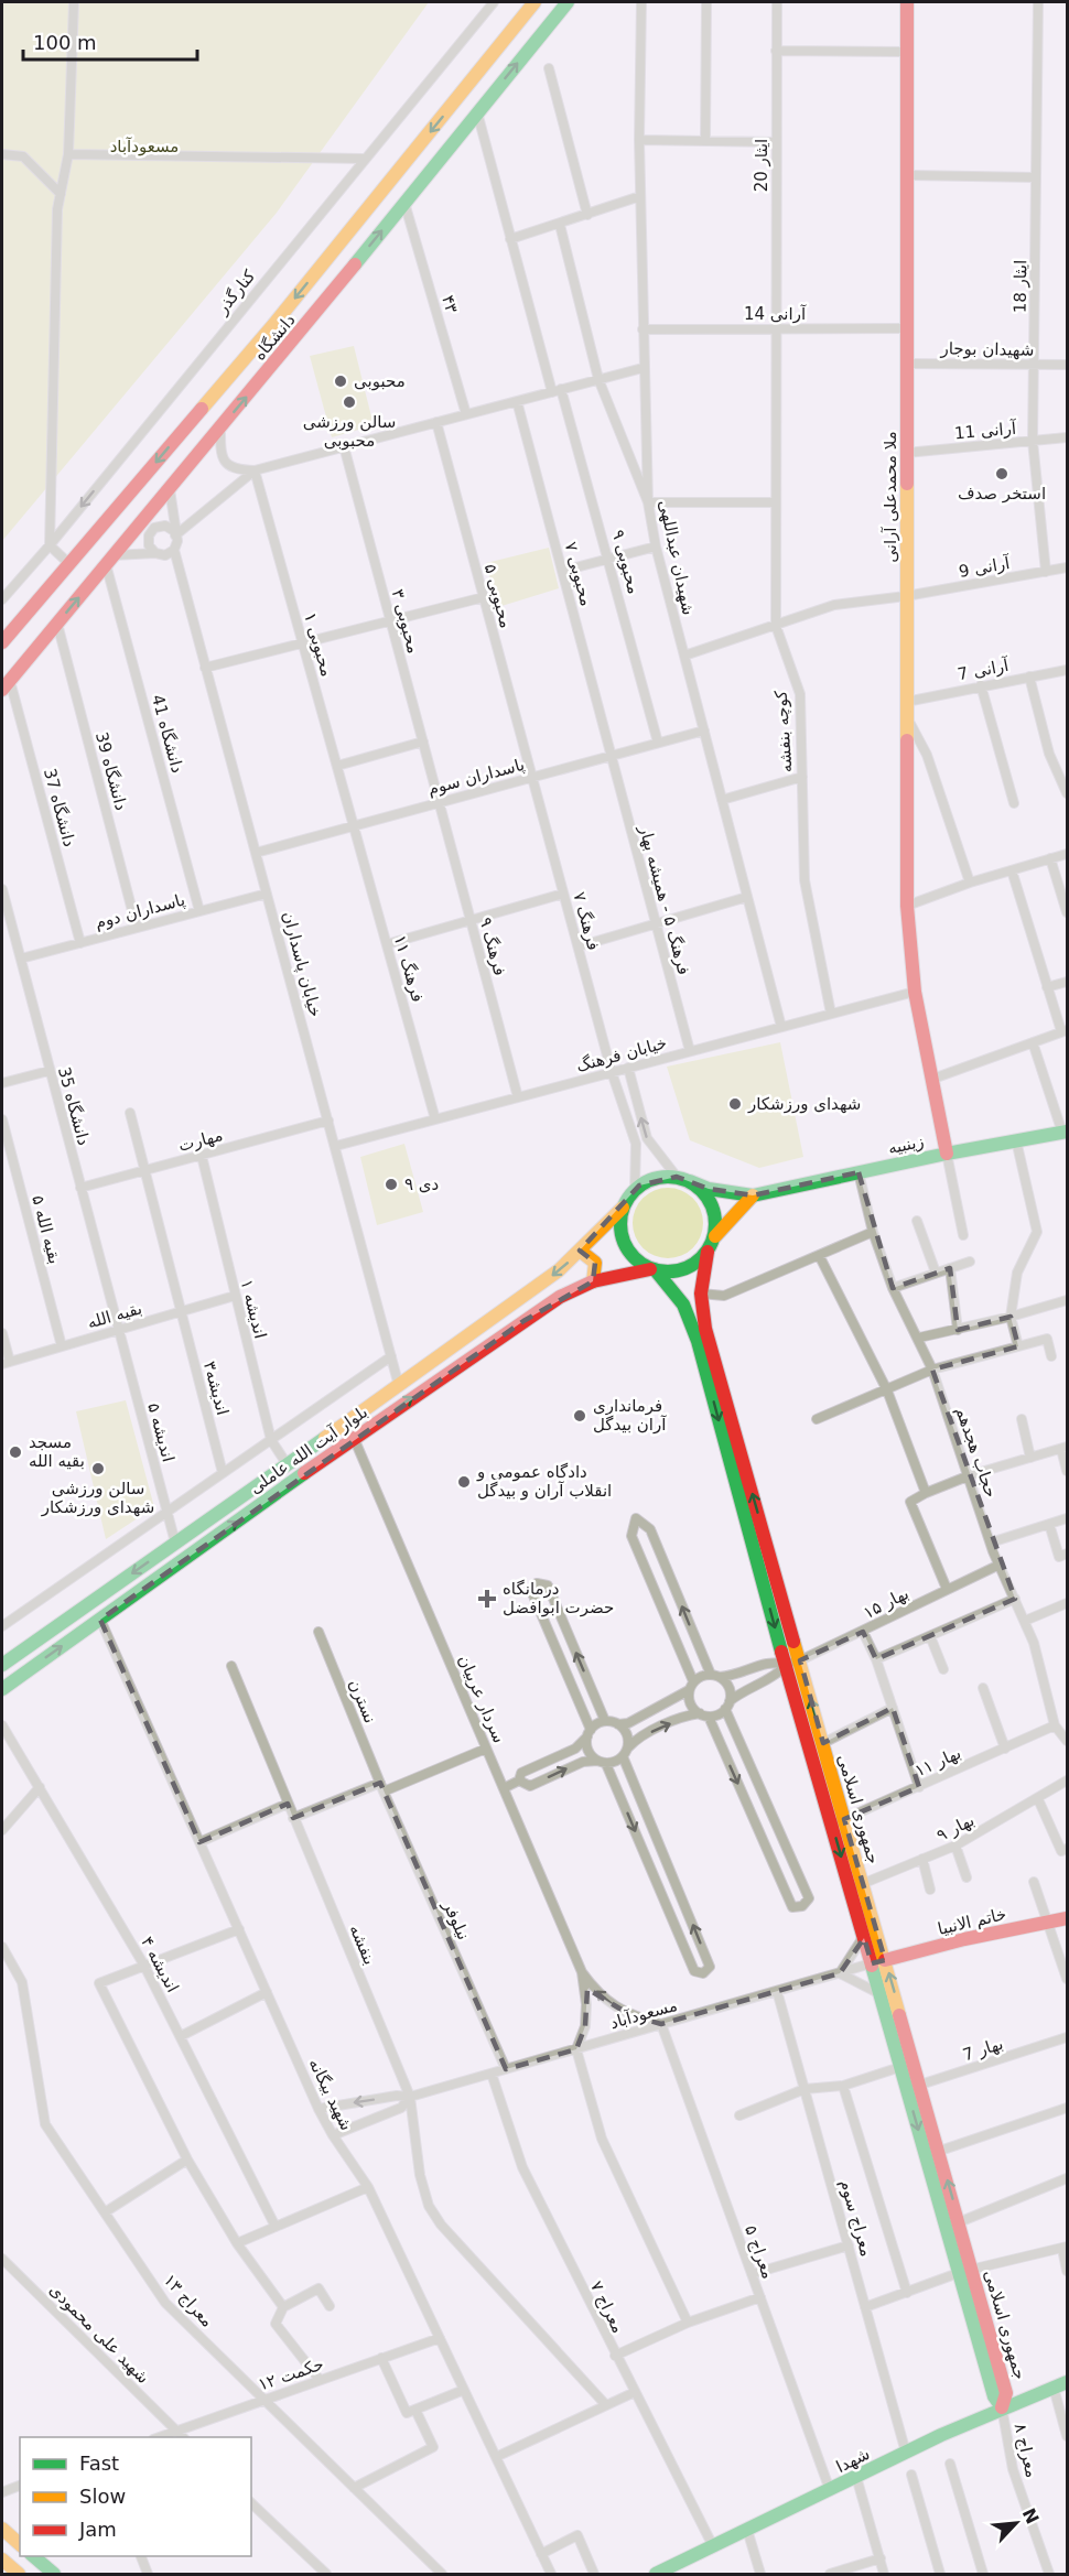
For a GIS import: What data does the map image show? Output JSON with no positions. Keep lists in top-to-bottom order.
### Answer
{
  "streets": {
    "main road": [
      "دانشگاه",
      "ملا محمدعلی آرانی",
      "زینبیه",
      "بلوار آیت‌ الله عاملی",
      "جمهوری اسلامی",
      "خاتم الانبیا",
      "شهدا"
    ],
    "street": [
      "ایثار 20",
      "ایثار 18",
      "کنارگذر",
      "۴۳",
      "آرانی 14",
      "شهیدان بوجار",
      "آرانی 11",
      "شهیدان عبداللهی",
      "محبوبی ۹",
      "آرانی 9",
      "محبوبی ۷",
      "محبوبی ۵",
      "محبوبی ۳",
      "محبوبی ۱",
      "آرانی 7",
      "کوچه بنفشه",
      "دانشگاه 41",
      "دانشگاه 39",
      "پاسداران سوم",
      "دانشگاه 37",
      "فرهنگ ۵ - همیشه بهار",
      "پاسداران دوم",
      "فرهنگ ۷",
      "فرهنگ ۹",
      "خیابان پاسداران",
      "فرهنگ ۱۱",
      "خیابان فرهنگ",
      "دانشگاه 35",
      "مهارت",
      "بقیه الله ۵",
      "اندیشه ۱",
      "بقیه الله",
      "اندیشه۳",
      "اندیشه ۵",
      "حجاب هجدهم",
      "بهار ۱۵",
      "سردار عربیان",
      "نسترن",
      "بهار ۱۱",
      "بهار ۹",
      "نیلوفر",
      "بنفشه",
      "اندیشه ۴",
      "مسعودآباد",
      "بهار 7",
      "شهید بیگانه",
      "معراج سوم",
      "معراج ۵",
      "معراج ۱۳",
      "معراج ۷",
      "شهید علی محمودی",
      "حکمت ۱۲",
      "معراج ۸"
    ]
  },
  "crossings": [
    ["ایثار 20", "آرانی 14"],
    ["ایثار 20", "کوچه بنفشه"],
    ["ایثار 18", "شهیدان بوجار"],
    ["ایثار 18", "آرانی 11"],
    ["ایثار 18", "آرانی 9"],
    ["۴۳", "دانشگاه"],
    ["آرانی 14", "ملا محمدعلی آرانی"],
    ["آرانی 14", "شهیدان عبداللهی"],
    ["آرانی 14", "کوچه بنفشه"],
    ["دانشگاه", "محبوبی ۹"],
    ["دانشگاه", "دانشگاه 41"],
    ["دانشگاه", "دانشگاه 39"],
    ["دانشگاه", "دانشگاه 37"],
    ["شهیدان بوجار", "ملا محمدعلی آرانی"],
    ["آرانی 11", "ملا محمدعلی آرانی"],
    ["ملا محمدعلی آرانی", "آرانی 9"],
    ["ملا محمدعلی آرانی", "آرانی 7"],
    ["ملا محمدعلی آرانی", "خیابان فرهنگ"],
    ["ملا محمدعلی آرانی", "زینبیه"],
    ["شهیدان عبداللهی", "آرانی 9"],
    ["شهیدان عبداللهی", "پاسداران سوم"],
    ["شهیدان عبداللهی", "خیابان فرهنگ"],
    ["محبوبی ۹", "پاسداران سوم"],
    ["آرانی 9", "کوچه بنفشه"],
    ["محبوبی ۷", "پاسداران سوم"],
    ["محبوبی ۷", "فرهنگ ۵ - همیشه بهار"],
    ["محبوبی ۵", "پاسداران سوم"],
    ["محبوبی ۵", "فرهنگ ۷"],
    ["محبوبی ۳", "پاسداران سوم"],
    ["محبوبی ۳", "فرهنگ ۹"],
    ["محبوبی ۱", "پاسداران سوم"],
    ["محبوبی ۱", "فرهنگ ۱۱"],
    ["کوچه بنفشه", "خیابان فرهنگ"],
    ["دانشگاه 41", "پاسداران دوم"],
    ["دانشگاه 39", "پاسداران دوم"],
    ["پاسداران سوم", "فرهنگ ۵ - همیشه بهار"],
    ["پاسداران سوم", "فرهنگ ۷"],
    ["پاسداران سوم", "فرهنگ ۹"],
    ["پاسداران سوم", "خیابان پاسداران"],
    ["پاسداران سوم", "فرهنگ ۱۱"],
    ["دانشگاه 37", "پاسداران دوم"],
    ["فرهنگ ۵ - همیشه بهار", "خیابان فرهنگ"],
    ["پاسداران دوم", "خیابان پاسداران"],
    ["پاسداران دوم", "دانشگاه 35"],
    ["فرهنگ ۷", "خیابان فرهنگ"],
    ["فرهنگ ۷", "زینبیه"],
    ["فرهنگ ۷", "بلوار آیت‌ الله عاملی"],
    ["فرهنگ ۷", "جمهوری اسلامی"],
    ["فرهنگ ۹", "خیابان فرهنگ"],
    ["خیابان پاسداران", "خیابان فرهنگ"],
    ["خیابان پاسداران", "مهارت"],
    ["خیابان پاسداران", "بلوار آیت‌ الله عاملی"],
    ["فرهنگ ۱۱", "خیابان فرهنگ"],
    ["دانشگاه 35", "مهارت"],
    ["دانشگاه 35", "بقیه الله"],
    ["دانشگاه 35", "اندیشه ۵"],
    ["مهارت", "اندیشه ۱"],
    ["مهارت", "اندیشه۳"],
    ["زینبیه", "بلوار آیت‌ الله عاملی"],
    ["زینبیه", "حجاب هجدهم"],
    ["زینبیه", "جمهوری اسلامی"],
    ["بقیه الله ۵", "بقیه الله"],
    ["اندیشه ۱", "بقیه الله"],
    ["اندیشه ۱", "بلوار آیت‌ الله عاملی"],
    ["بقیه الله", "اندیشه۳"],
    ["بقیه الله", "اندیشه ۵"],
    ["اندیشه ۵", "بلوار آیت‌ الله عاملی"],
    ["بلوار آیت‌ الله عاملی", "سردار عربیان"],
    ["بلوار آیت‌ الله عاملی", "جمهوری اسلامی"],
    ["بلوار آیت‌ الله عاملی", "شهید بیگانه"],
    ["حجاب هجدهم", "بهار ۱۵"],
    ["حجاب هجدهم", "بهار ۱۱"],
    ["بهار ۱۵", "جمهوری اسلامی"],
    ["نسترن", "نیلوفر"],
    ["بهار ۱۱", "جمهوری اسلامی"],
    ["جمهوری اسلامی", "بهار ۹"],
    ["جمهوری اسلامی", "خاتم الانبیا"],
    ["جمهوری اسلامی", "مسعودآباد"],
    ["جمهوری اسلامی", "بهار 7"],
    ["جمهوری اسلامی", "معراج ۸"],
    ["جمهوری اسلامی", "شهدا"],
    ["نیلوفر", "مسعودآباد"],
    ["خاتم الانبیا", "مسعودآباد"],
    ["بنفشه", "مسعودآباد"],
    ["مسعودآباد", "شهید بیگانه"],
    ["مسعودآباد", "معراج سوم"],
    ["مسعودآباد", "معراج ۵"],
    ["مسعودآباد", "معراج ۷"],
    ["شهید بیگانه", "حکمت ۱۲"],
    ["معراج سوم", "شهدا"],
    ["معراج ۵", "شهدا"],
    ["معراج ۱۳", "حکمت ۱۲"],
    ["معراج ۷", "شهدا"],
    ["شهید علی محمودی", "حکمت ۱۲"],
    ["معراج ۸", "شهدا"]
  ],
  "one_way": ["کنارگذر"],
  "parks": ["مسعودآباد"],
  "places": {
    "other": [
      "محبوبی",
      "سالن ورزشی محبوبی",
      "استخر صدف",
      "شهدای ورزشکار",
      "۹ دی",
      "فرمانداری آران بیدگل",
      "مسجد بقیه الله",
      "سالن ورزشی شهدای ورزشکار",
      "دادگاه عمومی و انقلاب آران و بیدگل"
    ],
    "health": ["درمانگاه حضرت ابوافضل"]
  },
  "legend": ["Fast", "Slow", "Jam"],
  "scale_bar": "100 m",
  "north": "top right"
}
